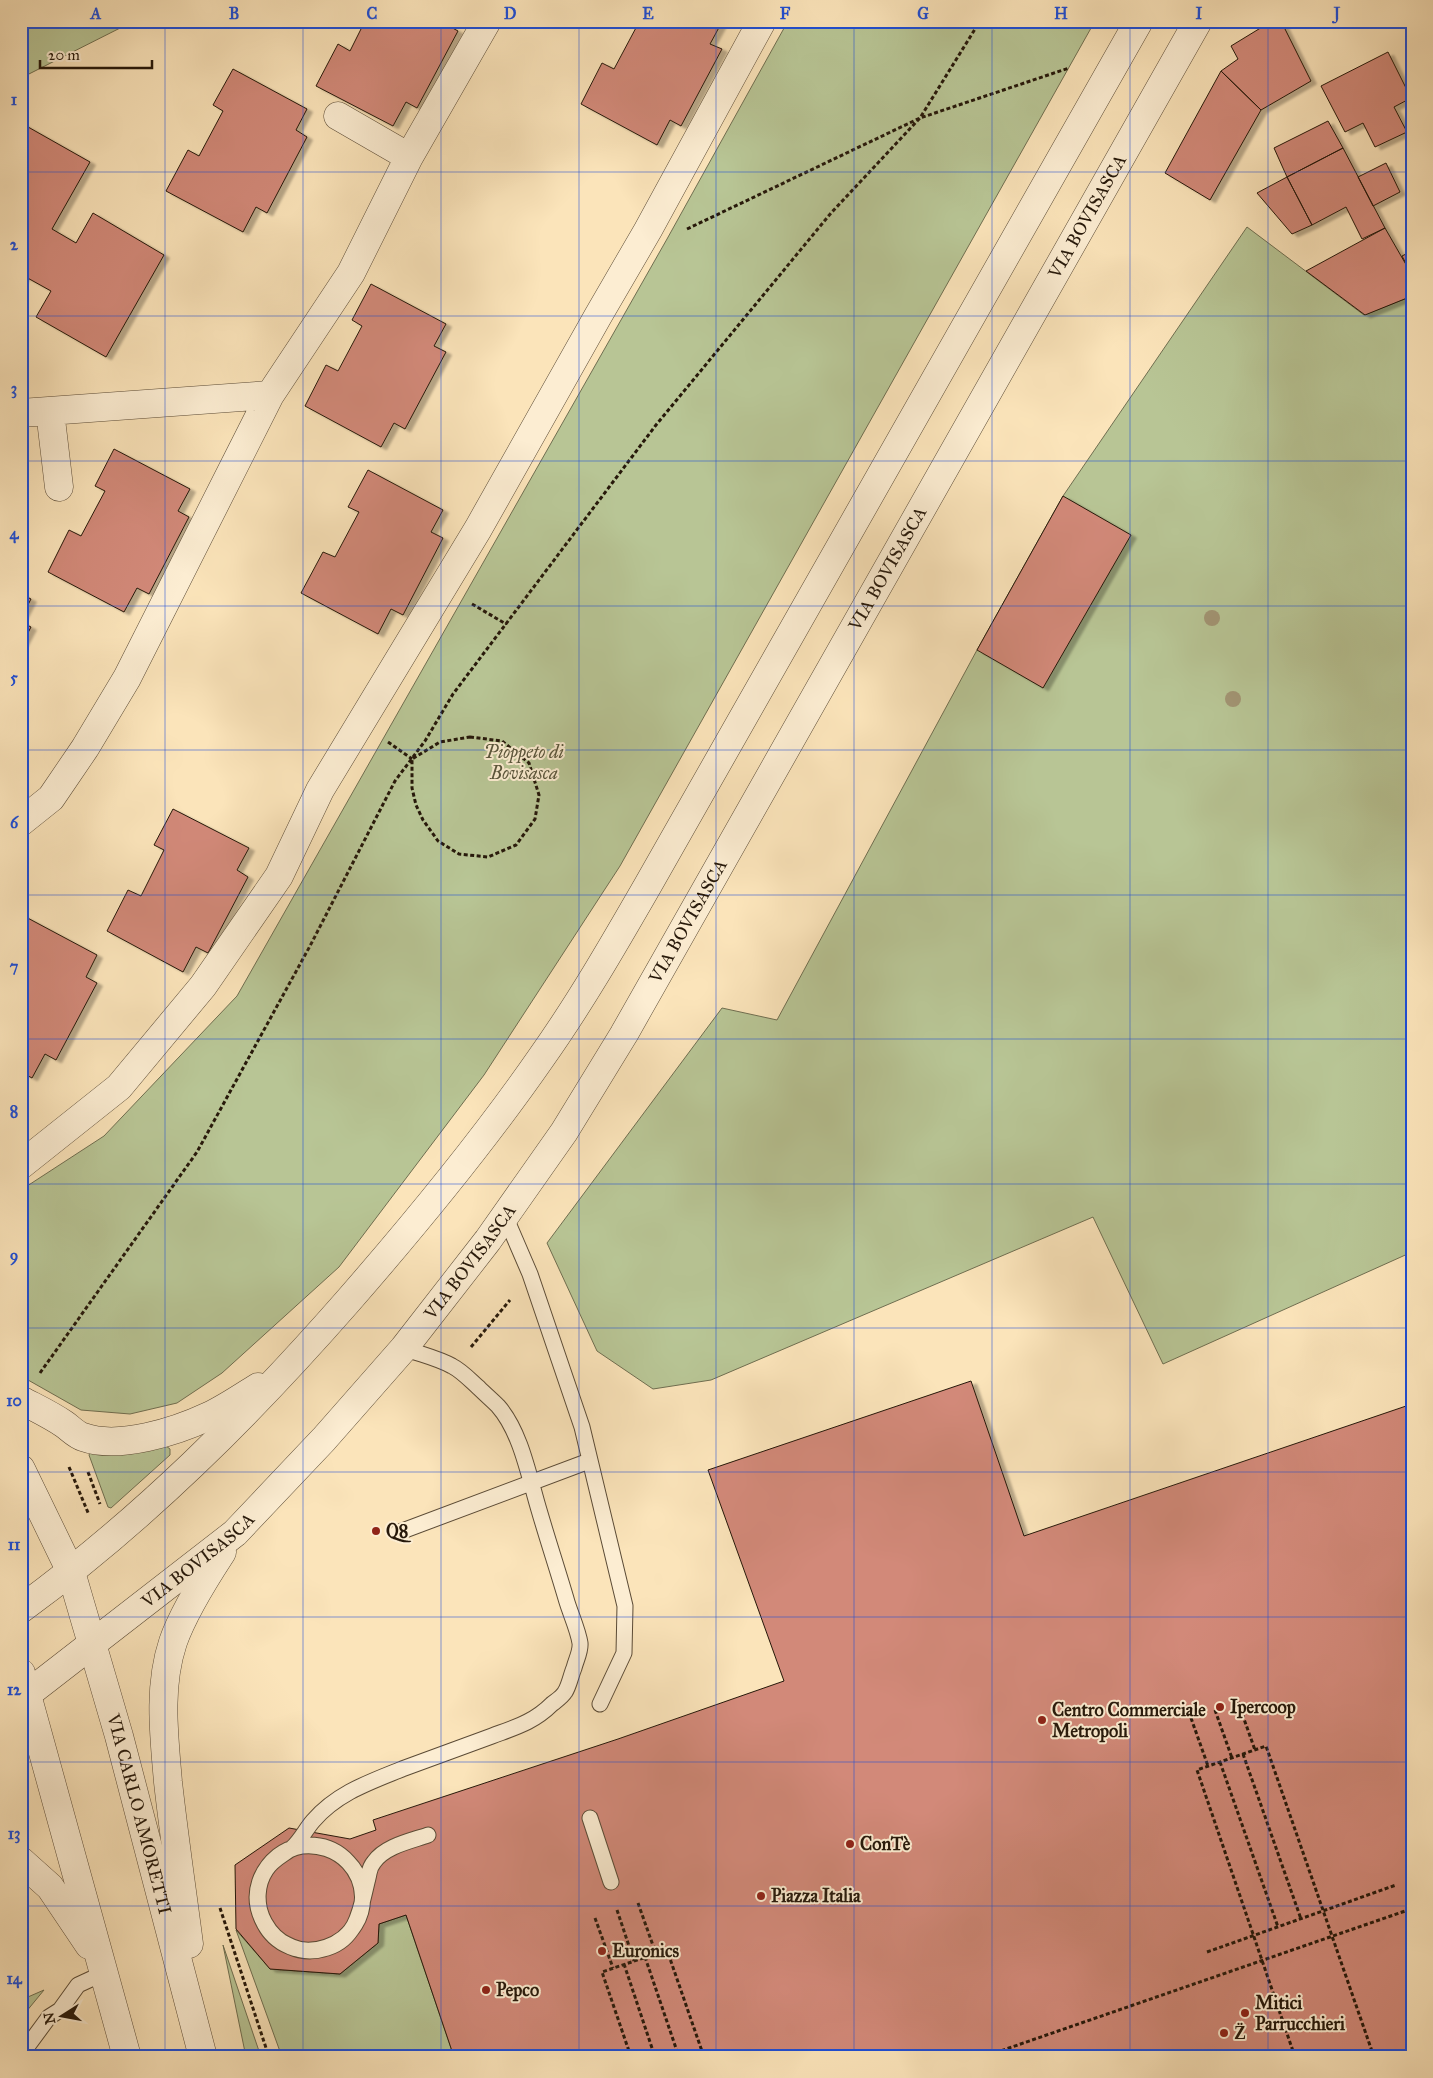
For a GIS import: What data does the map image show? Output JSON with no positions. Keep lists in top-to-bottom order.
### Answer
{
  "streets": {
    "street": ["VIA BOVISASCA", "VIA CARLO AMORETTI"]
  },
  "crossings": [
    ["VIA BOVISASCA", "VIA CARLO AMORETTI"]
  ],
  "parks": ["Pioppeto di Bovisasca"],
  "places": [
    "Q8",
    "Ipercoop",
    "Centro Commerciale Metropoli",
    "ConTè",
    "Piazza Italia",
    "Euronics",
    "Pepco",
    "Mitici Parrucchieri",
    "Z̈"
  ],
  "scale_bar": "20 m",
  "north": "left",
  "grid": {
    "columns": [
      "A",
      "B",
      "C",
      "D",
      "E",
      "F",
      "G",
      "H",
      "I",
      "J"
    ],
    "rows": [
      "1",
      "2",
      "3",
      "4",
      "5",
      "6",
      "7",
      "8",
      "9",
      "10",
      "11",
      "12",
      "13",
      "14"
    ]
  }
}
